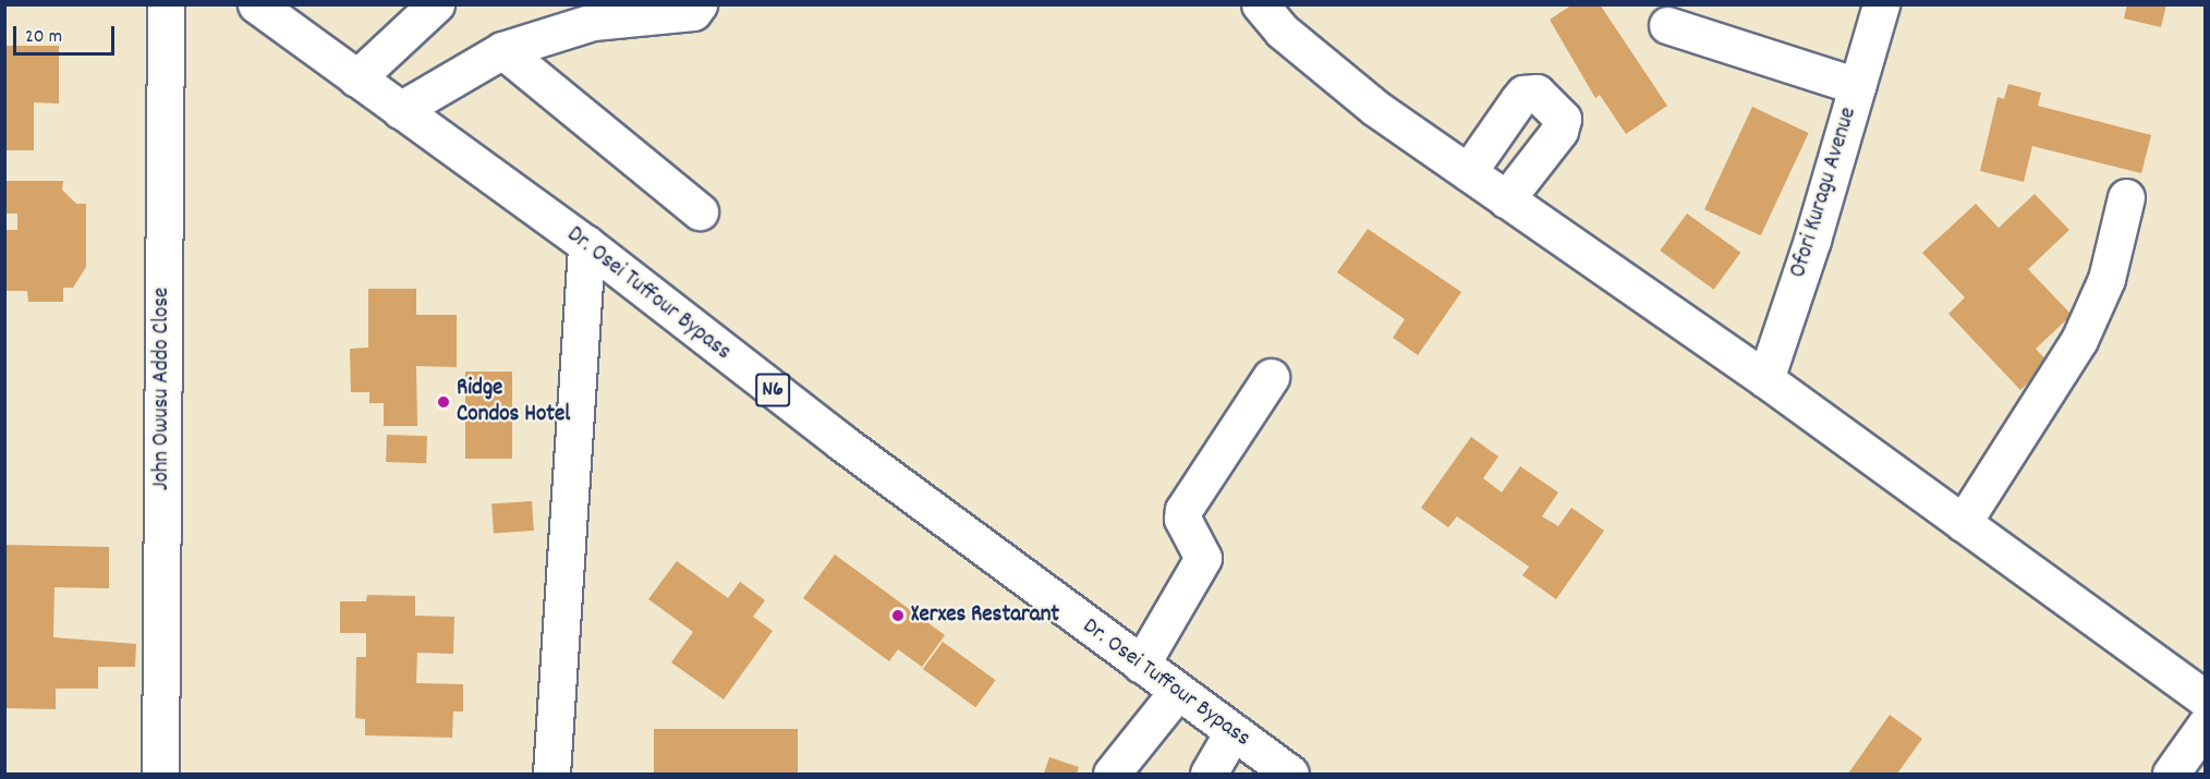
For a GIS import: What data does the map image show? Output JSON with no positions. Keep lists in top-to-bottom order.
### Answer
{
  "streets": {
    "main road": [
      "Ofori Kuragu Avenue",
      "Dr. Osei Tuffour Bypass",
      "John Owusu Addo Close",
      "N6"
    ]
  },
  "places": ["Ridge Condos Hotel", "Xerxes Restarant"],
  "scale_bar": "20 m"
}
